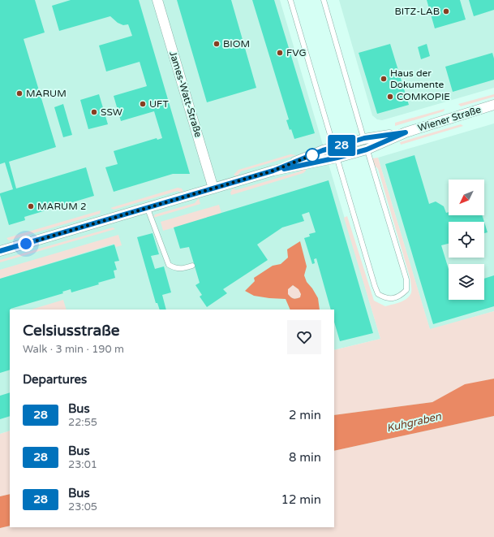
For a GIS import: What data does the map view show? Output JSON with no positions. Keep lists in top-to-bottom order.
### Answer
{
  "streets": {
    "street": ["James-Watt-Straße", "Wiener Straße"]
  },
  "crossings": [
    ["James-Watt-Straße", "Wiener Straße"]
  ],
  "water": ["Kuhgraben"],
  "places": [
    "BITZ-LAB",
    "BIOM",
    "FVG",
    "Haus der Dokumente",
    "MARUM",
    "COMKOPIE",
    "UFT",
    "SSW",
    "MARUM 2"
  ],
  "lines": ["bus line 28"],
  "north": "bottom left",
  "page": {
    "on_map": "28",
    "heading": [
      ["Celsiusstraße", "Walk · 3 min · 190 m"],
      "Departures"
    ],
    "list": [
      {
        "mark": "28",
        "name": "Bus",
        "note": "22:55",
        "value": "2 min"
      },
      {
        "mark": "28",
        "name": "Bus",
        "note": "23:01",
        "value": "8 min"
      },
      {
        "mark": "28",
        "name": "Bus",
        "note": "23:05",
        "value": "12 min"
      }
    ]
  }
}
